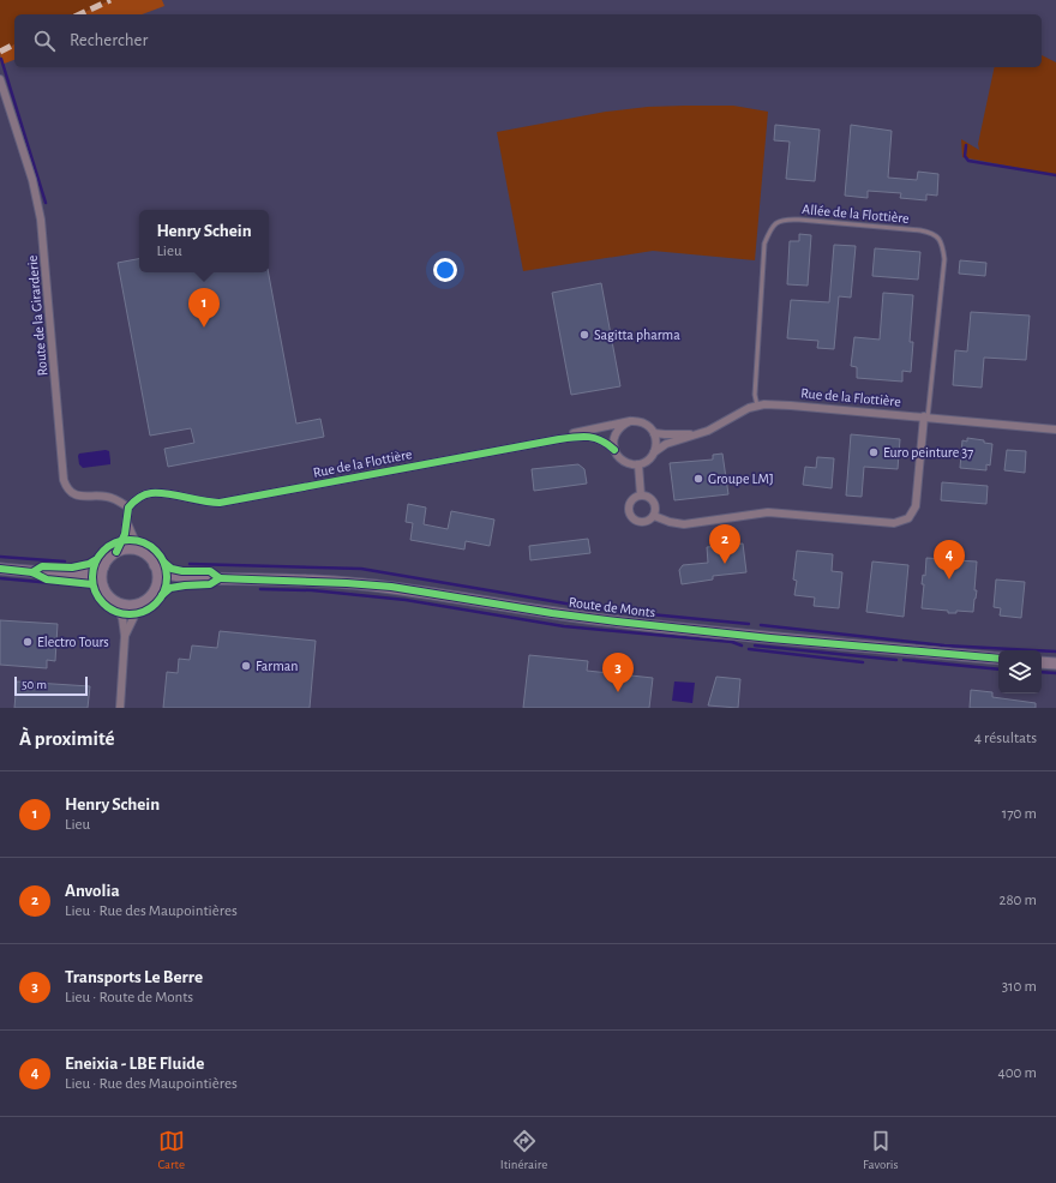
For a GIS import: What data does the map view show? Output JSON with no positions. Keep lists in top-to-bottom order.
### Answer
{
  "streets": {
    "main road": ["Route de Monts"],
    "street": ["Route de la Girarderie", "Rue de la Flottière"],
    "lane": ["Allée de la Flottière"]
  },
  "crossings": [
    ["Allée de la Flottière", "Rue de la Flottière"],
    ["Route de la Girarderie", "Rue de la Flottière"]
  ],
  "places": [
    "Sagitta pharma",
    "Euro peinture 37",
    "Groupe LMJ",
    "Electro Tours",
    "Farman"
  ],
  "scale_bar": "50 m",
  "page": {
    "search": "Rechercher",
    "popup": ["Henry Schein", "Lieu"],
    "pins": [
      "1",
      "2",
      "4",
      "3"
    ],
    "scale": "50 m",
    "heading": ["À proximité", "4 résultats"],
    "list": [
      {
        "mark": "1",
        "name": "Henry Schein",
        "note": "Lieu",
        "value": "170 m"
      },
      {
        "mark": "2",
        "name": "Anvolia",
        "note": "Lieu · Rue des Maupointières",
        "value": "280 m"
      },
      {
        "mark": "3",
        "name": "Transports Le Berre",
        "note": "Lieu · Route de Monts",
        "value": "310 m"
      },
      {
        "mark": "4",
        "name": "Eneixia - LBE Fluide",
        "note": "Lieu · Rue des Maupointières",
        "value": "400 m"
      }
    ],
    "nav": ["Carte", "Itinéraire", "Favoris"]
  }
}
